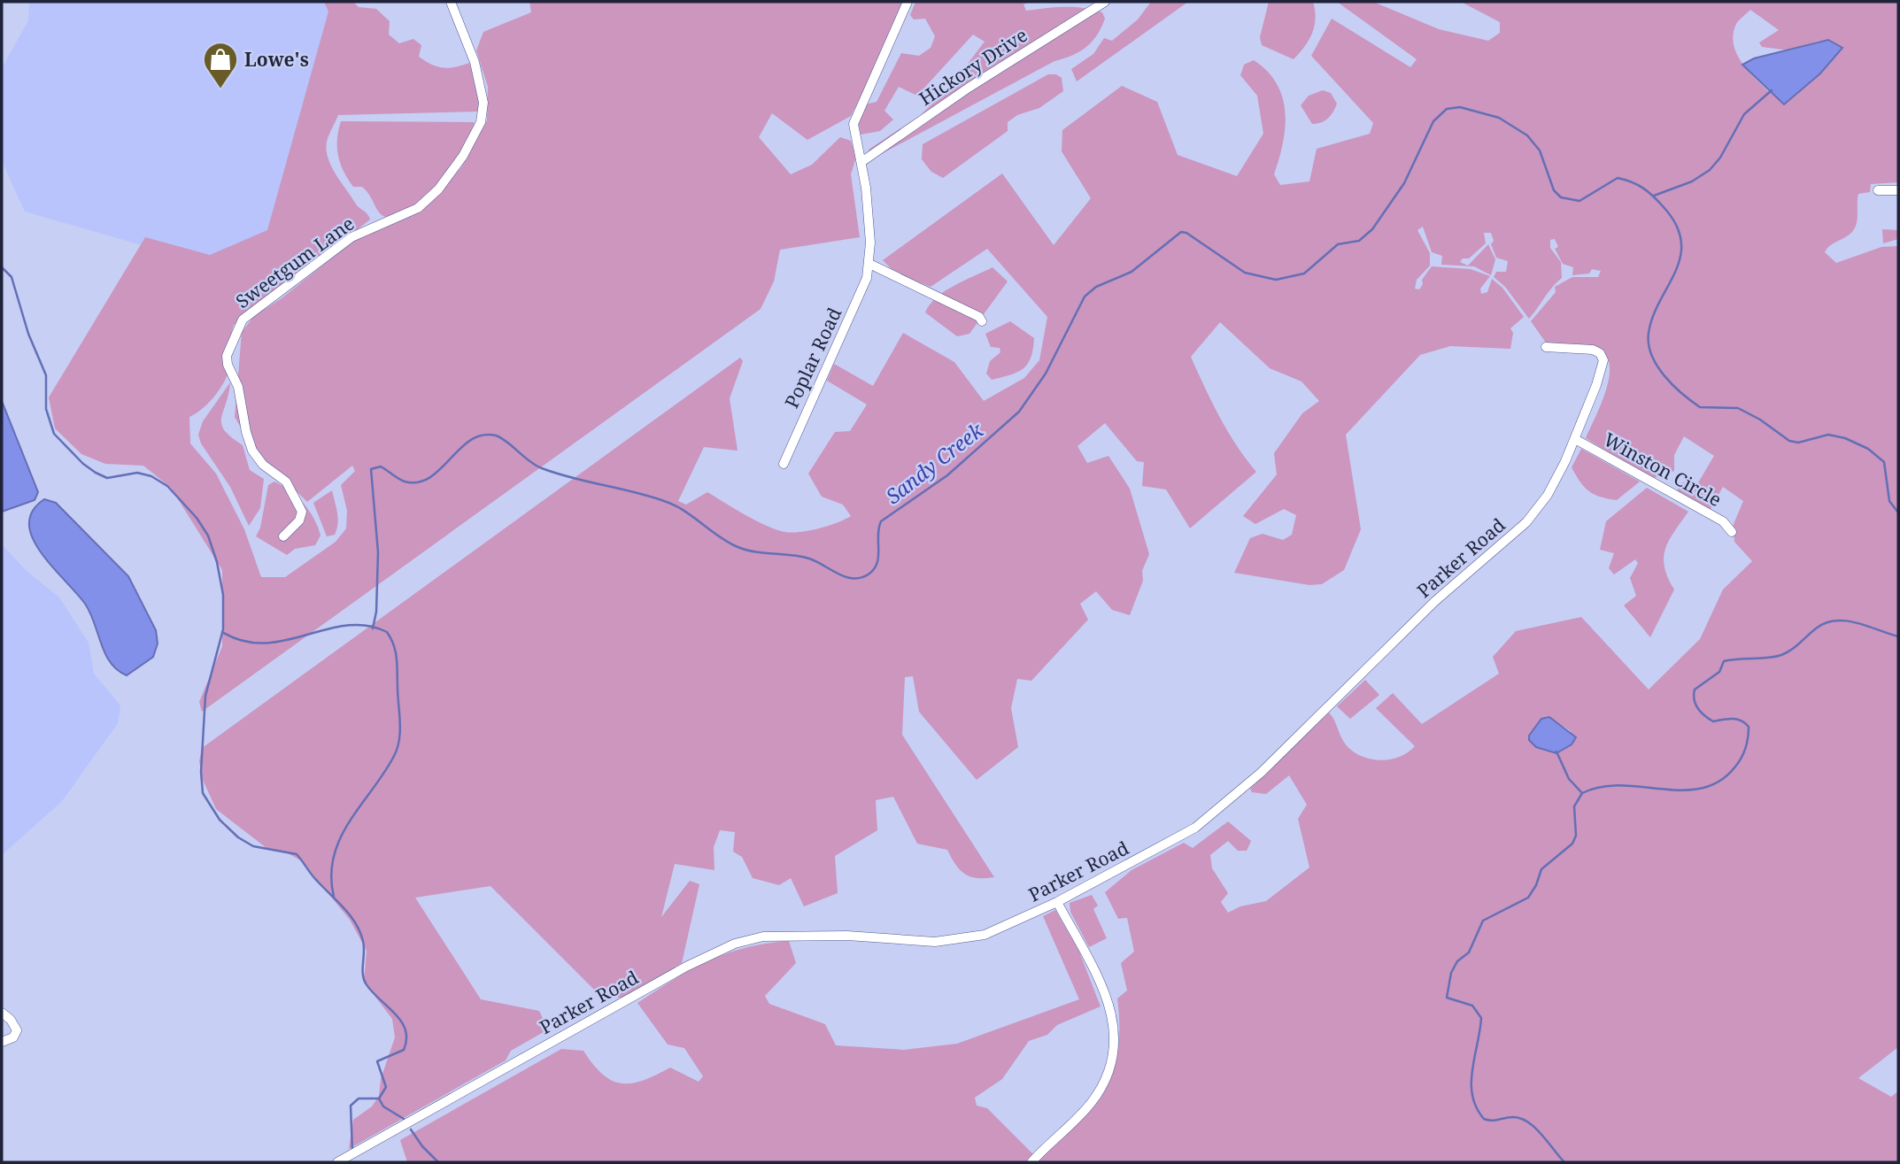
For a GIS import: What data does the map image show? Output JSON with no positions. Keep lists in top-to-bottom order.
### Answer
{
  "streets": {
    "street": [
      "Hickory Drive",
      "Sweetgum Lane",
      "Poplar Road",
      "Winston Circle",
      "Parker Road"
    ]
  },
  "crossings": [
    ["Winston Circle", "Parker Road"]
  ],
  "water": ["Sandy Creek"],
  "places": {
    "shop": ["Lowe's"]
  }
}
